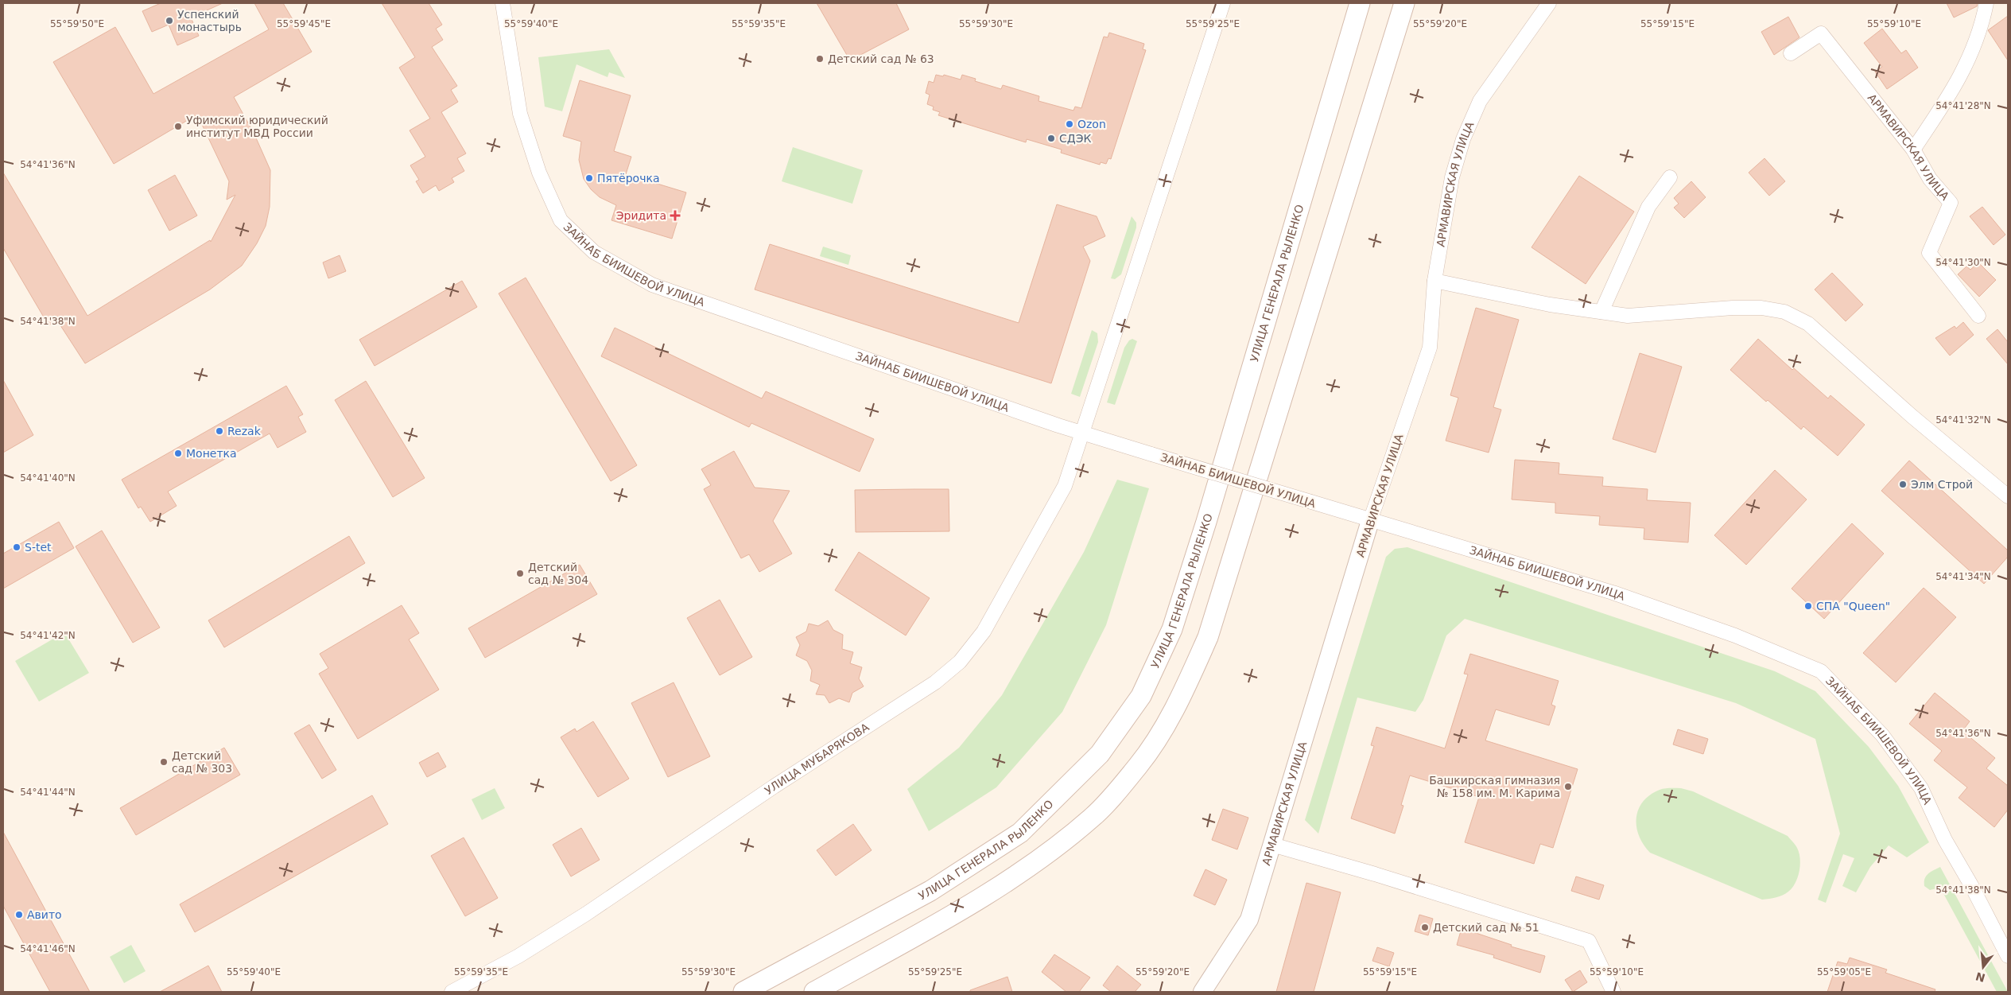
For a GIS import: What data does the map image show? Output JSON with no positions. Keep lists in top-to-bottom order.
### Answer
{
  "streets": {
    "main road": ["УЛИЦА ГЕНЕРАЛА РЫЛЕНКО"],
    "street": ["АРМАВИРСКАЯ УЛИЦА", "ЗАЙНАБ БИИШЕВОЙ УЛИЦА", "УЛИЦА МУБАРЯКОВА"]
  },
  "crossings": [
    ["АРМАВИРСКАЯ УЛИЦА", "ЗАЙНАБ БИИШЕВОЙ УЛИЦА"],
    ["ЗАЙНАБ БИИШЕВОЙ УЛИЦА", "УЛИЦА МУБАРЯКОВА"]
  ],
  "places": {
    "other": [
      "Успенский монастырь",
      "Детский сад № 63",
      "Ozon",
      "Уфимский юридический институт МВД России",
      "СДЭК",
      "Пятёрочка",
      "Rezak",
      "Монетка",
      "Элм Строй",
      "S-tet",
      "Детский сад № 304",
      "СПА \"Queen\"",
      "Детский сад № 303",
      "Башкирская гимназия № 158 им. М. Карима",
      "Авито",
      "Детский сад № 51"
    ],
    "health": ["Эридита"]
  },
  "north": "bottom",
  "coordinates": [
    "55°59'50\"E",
    "55°59'45\"E",
    "55°59'40\"E",
    "55°59'35\"E",
    "55°59'30\"E",
    "55°59'25\"E",
    "55°59'20\"E",
    "55°59'15\"E",
    "55°59'10\"E",
    "54°41'28\"N",
    "54°41'36\"N",
    "54°41'30\"N",
    "54°41'38\"N",
    "54°41'32\"N",
    "54°41'40\"N",
    "54°41'34\"N",
    "54°41'42\"N",
    "54°41'44\"N",
    "54°41'46\"N",
    "55°59'05\"E"
  ]
}
